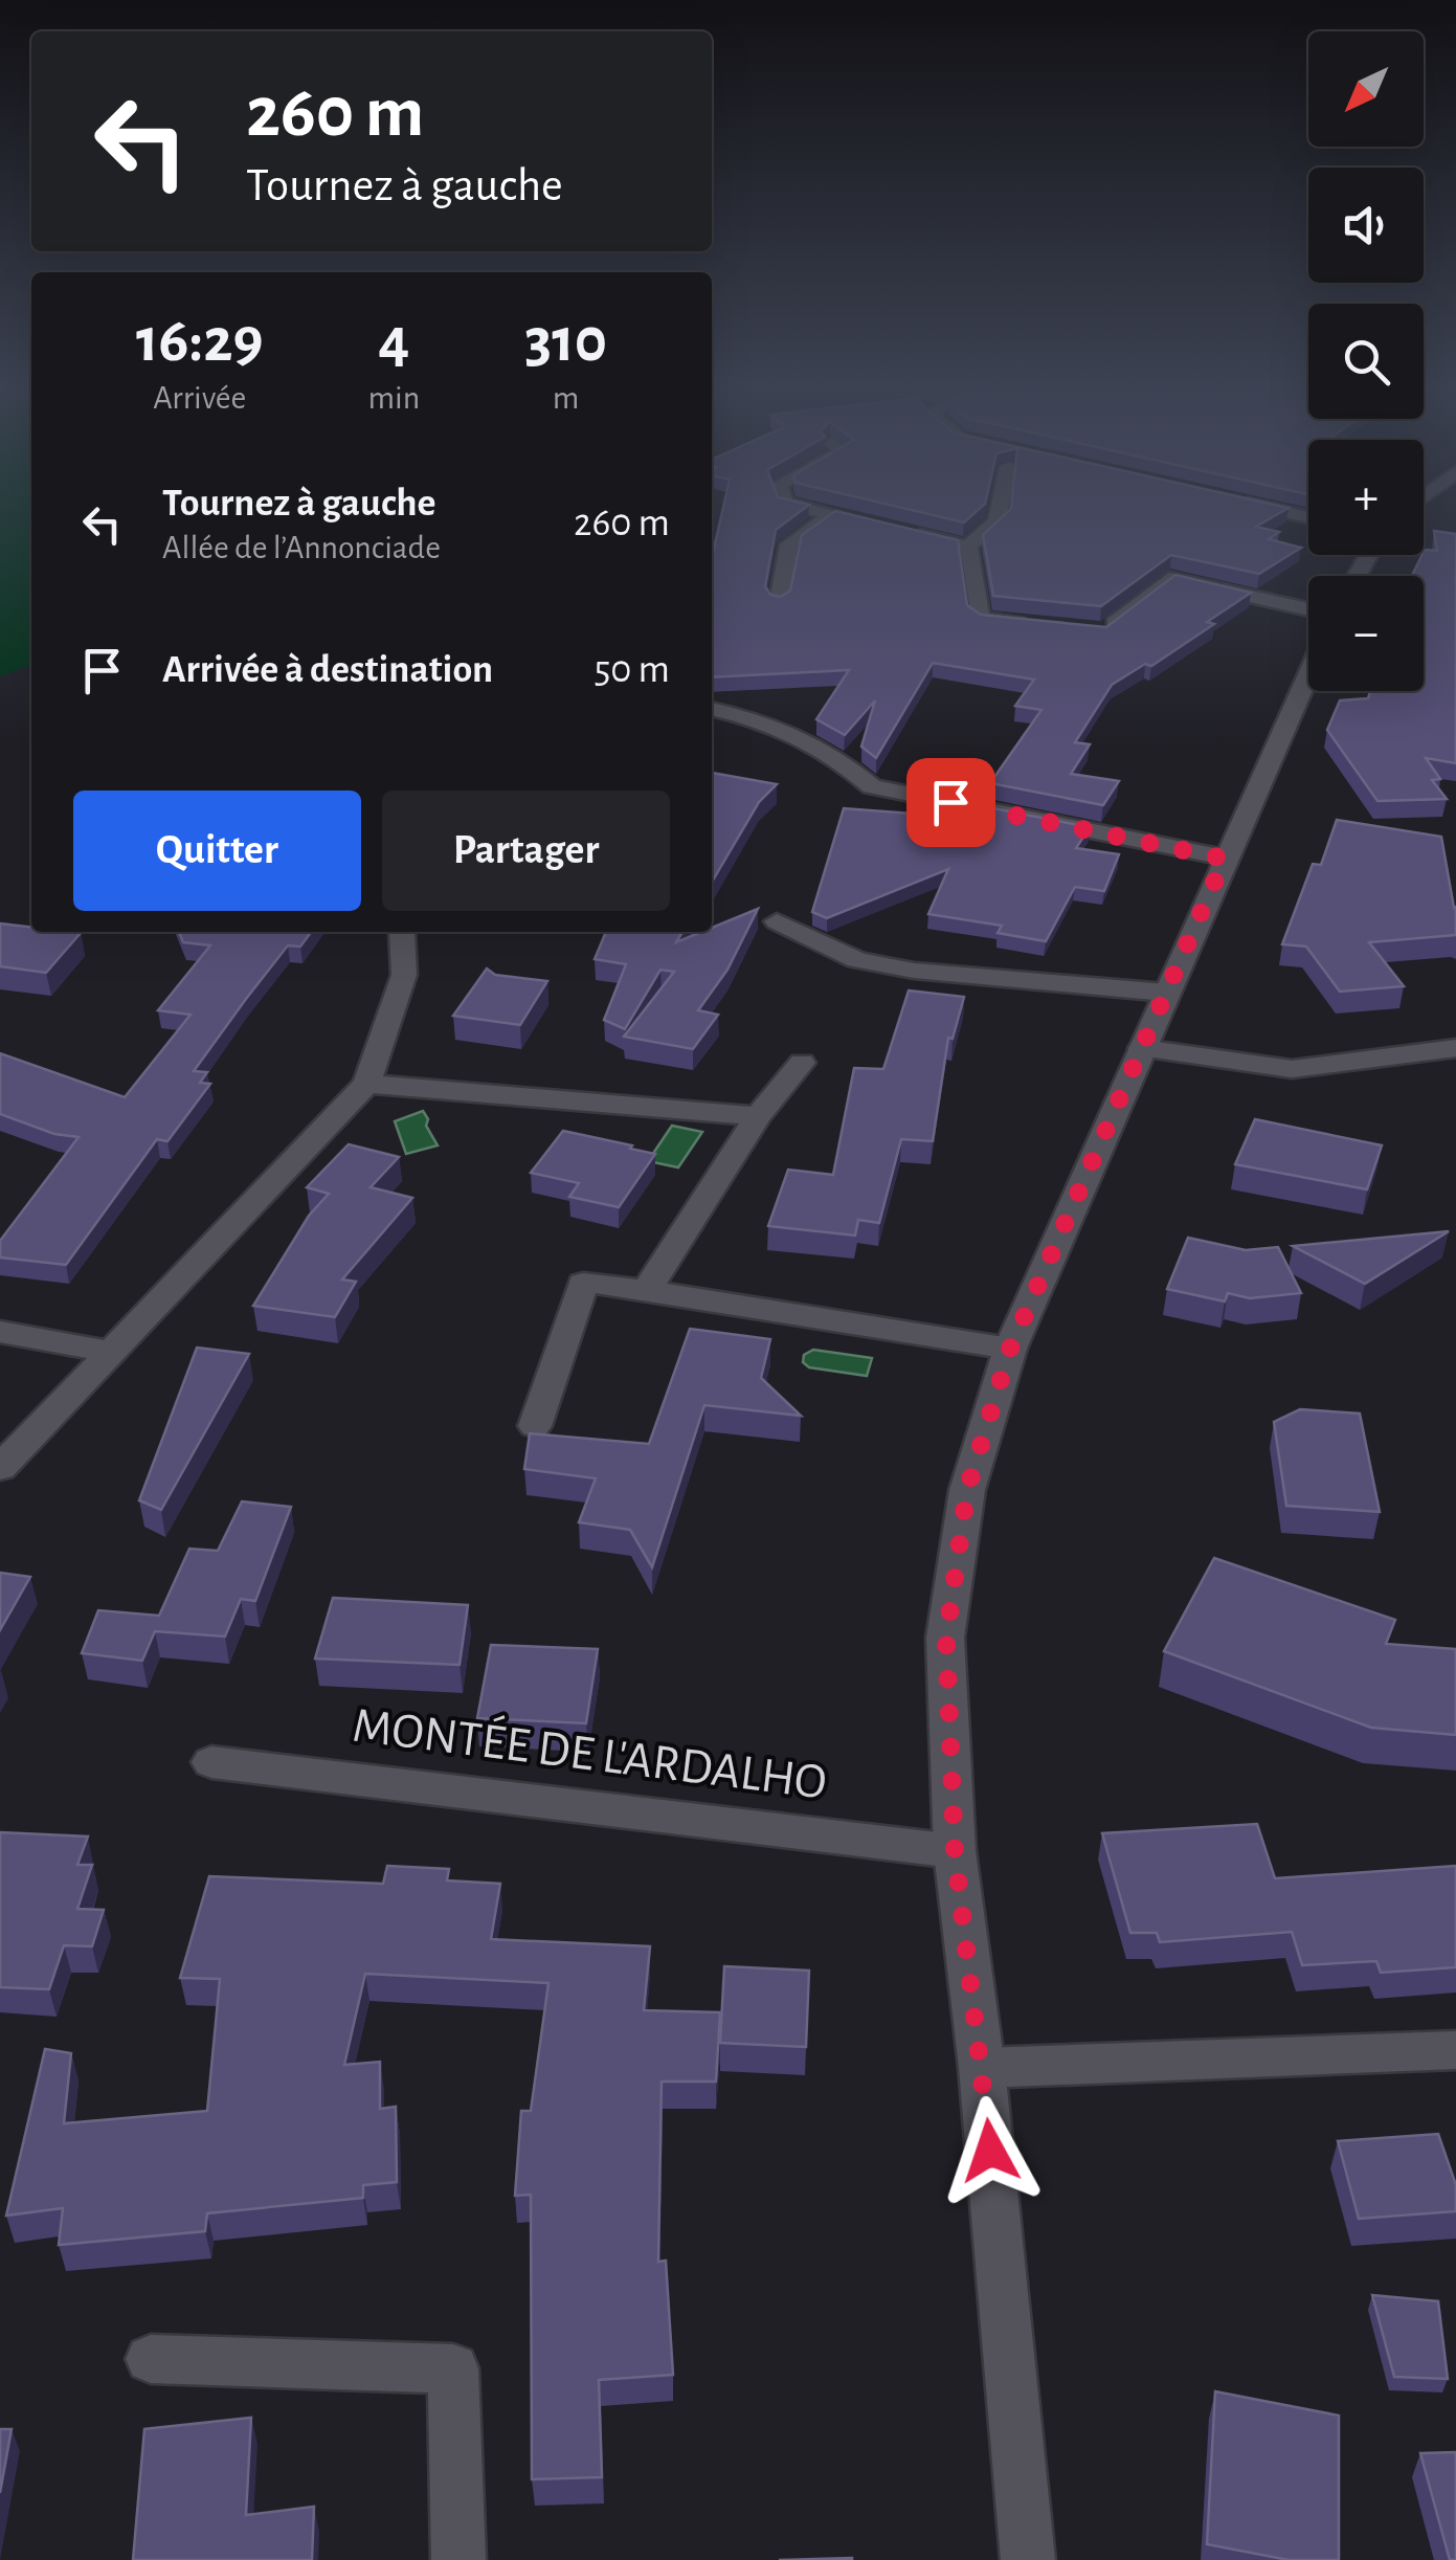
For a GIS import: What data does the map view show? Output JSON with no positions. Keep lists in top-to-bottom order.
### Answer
{
  "streets": {
    "street": ["MONTÉE DE L'ARDALHO"]
  },
  "north": "bottom left",
  "page": {
    "map_buttons": ["+", "−"],
    "turn": ["260 m", "Tournez à gauche"],
    "eta": [
      "16:29",
      "Arrivée",
      "4",
      "min",
      "310",
      "m"
    ],
    "list": [
      {
        "name": "Tournez à gauche",
        "note": "Allée de l’Annonciade",
        "value": "260 m"
      },
      {
        "name": "Arrivée à destination",
        "value": "50 m"
      }
    ],
    "buttons": ["Quitter", "Partager"]
  }
}
